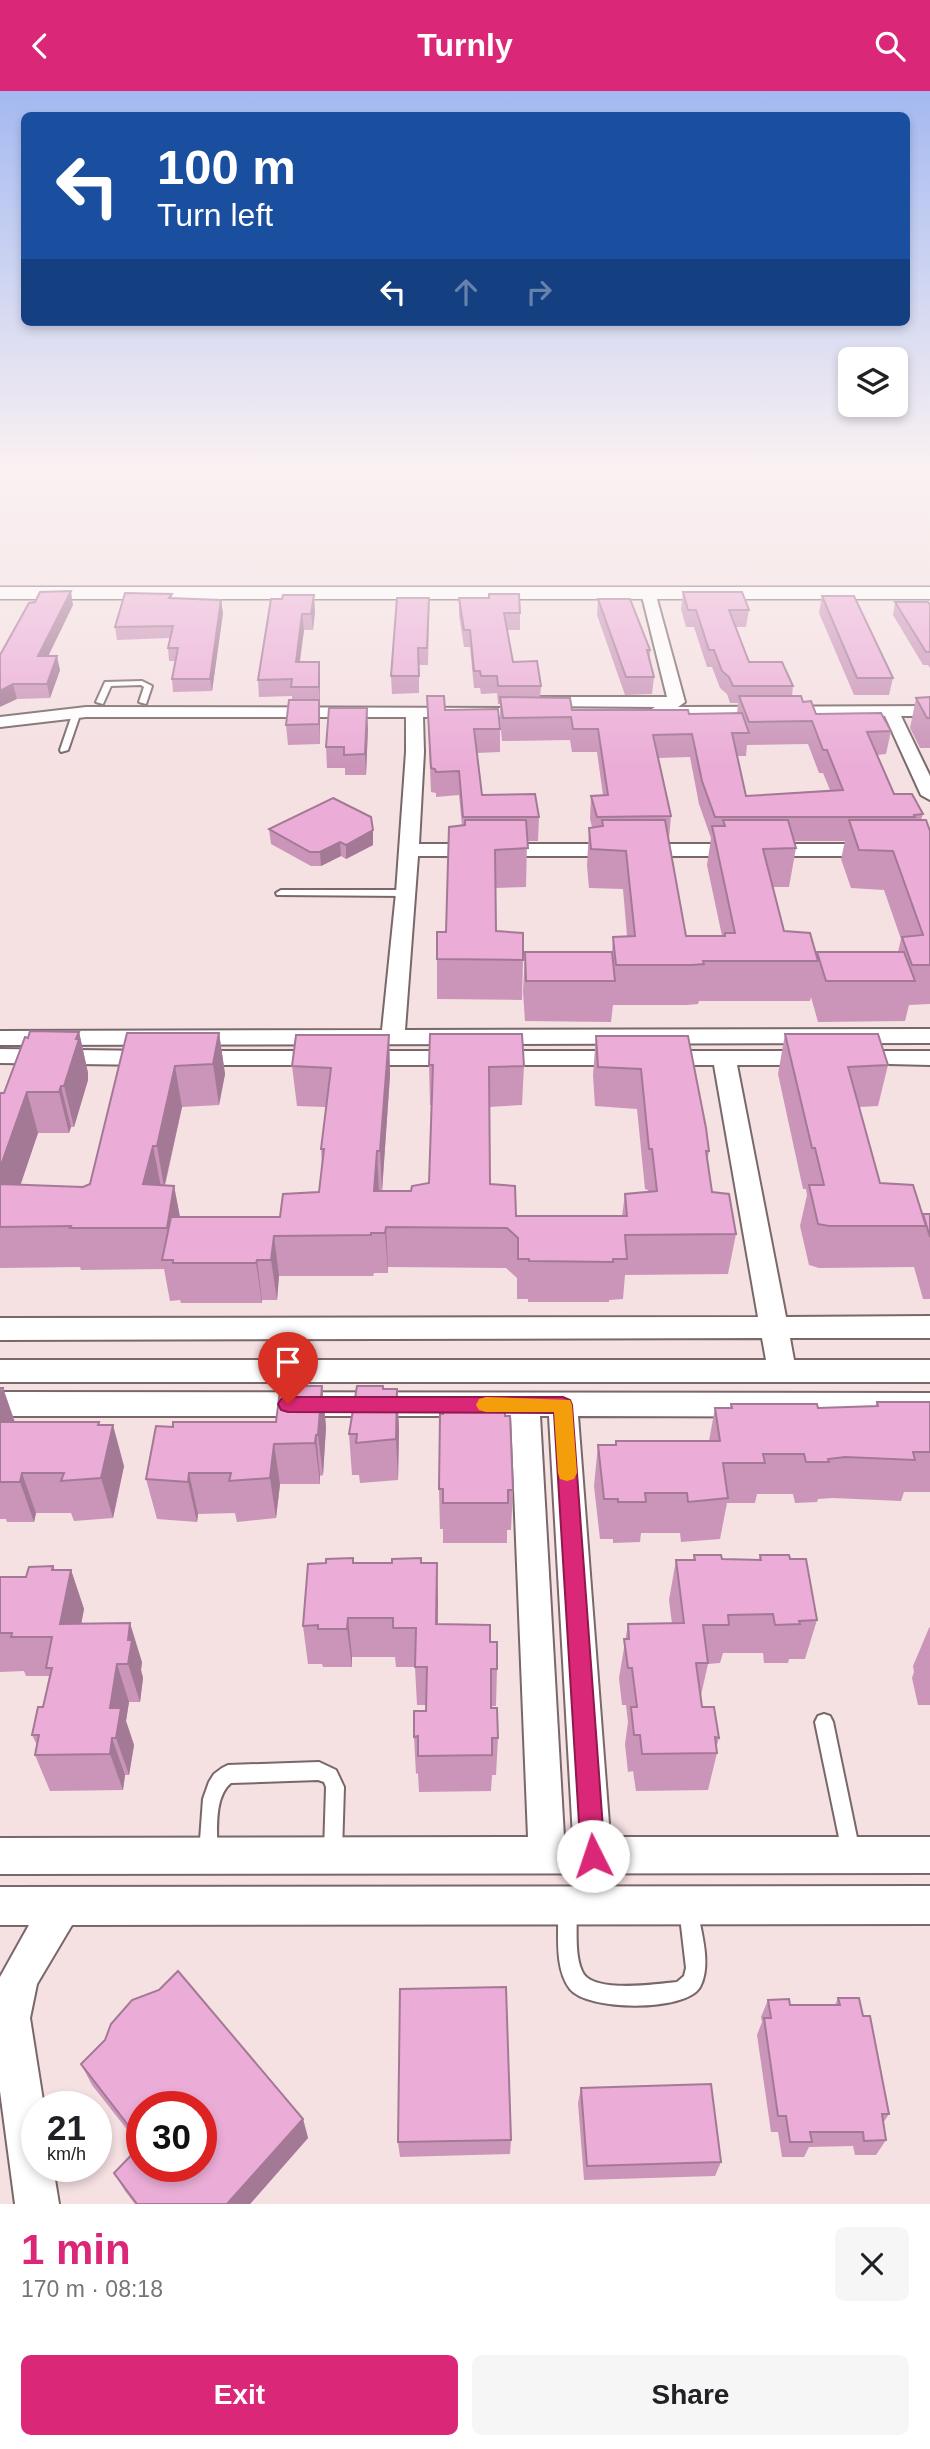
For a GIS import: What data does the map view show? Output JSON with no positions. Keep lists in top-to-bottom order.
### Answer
{
  "page": {
    "header": "Turnly",
    "turn": ["100 m", "Turn left"],
    "speed": "21 km/h",
    "limit": "30",
    "heading": ["1 min", "170 m · 08:18"],
    "buttons": ["Exit", "Share"]
  }
}
